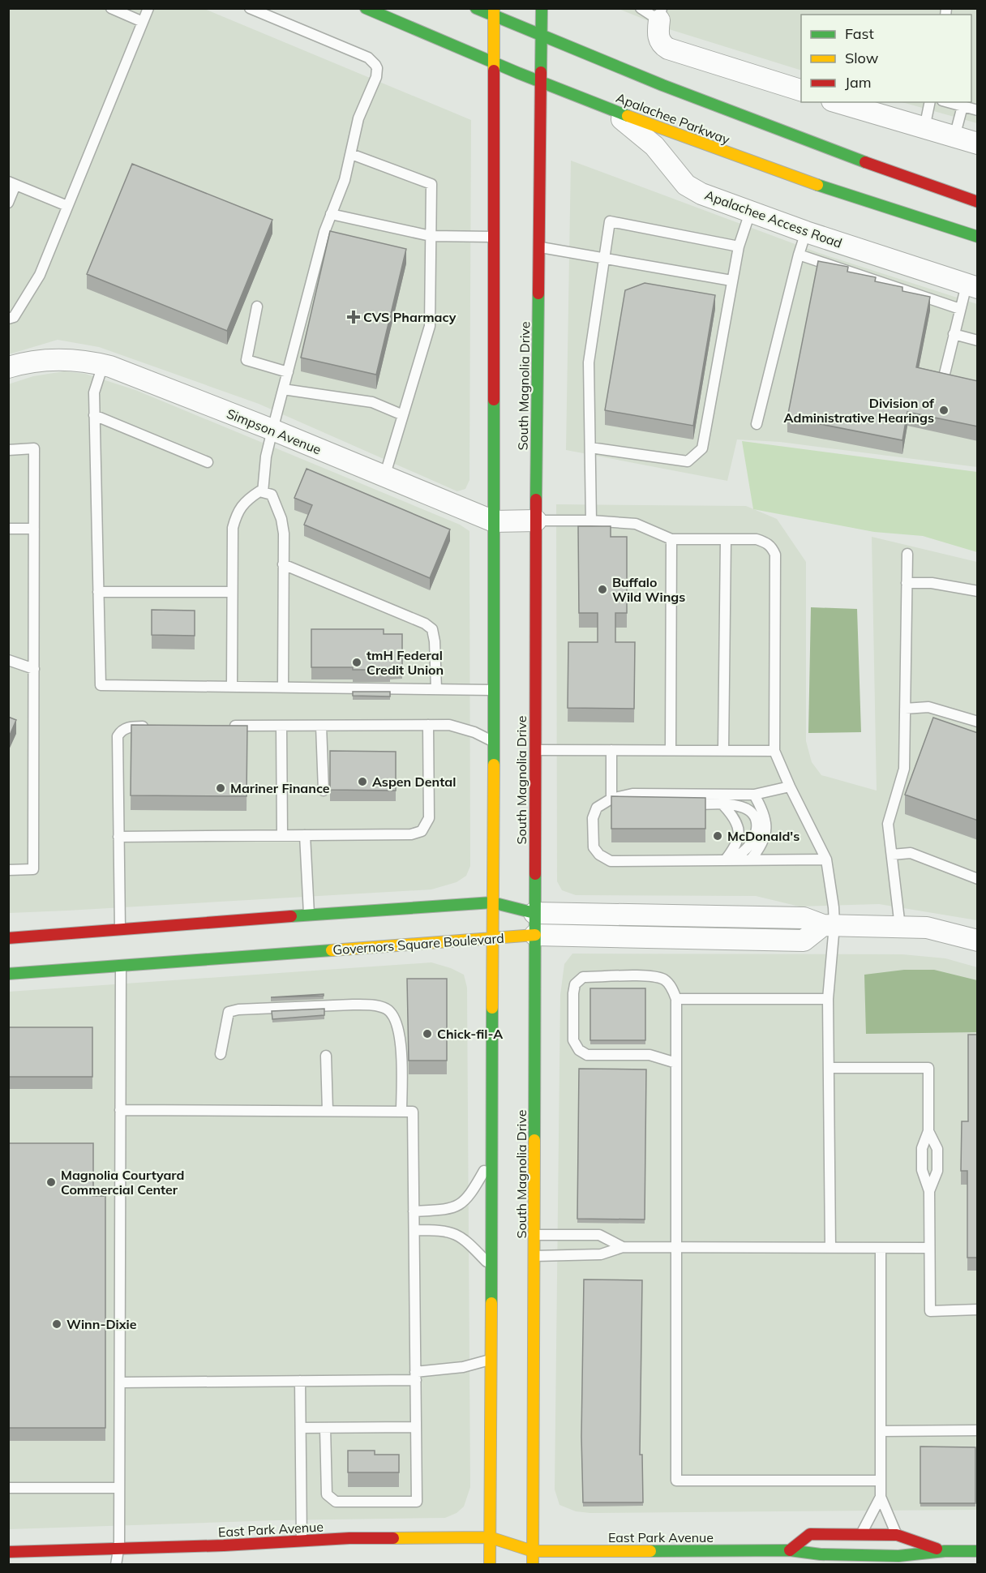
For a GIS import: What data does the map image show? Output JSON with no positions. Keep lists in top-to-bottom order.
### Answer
{
  "streets": {
    "main road": [
      "Apalachee Parkway",
      "South Magnolia Drive",
      "Governors Square Boulevard",
      "East Park Avenue"
    ],
    "street": ["Apalachee Access Road", "Simpson Avenue"]
  },
  "crossings": [
    ["Apalachee Parkway", "Apalachee Access Road"],
    ["Apalachee Parkway", "South Magnolia Drive"],
    ["South Magnolia Drive", "Simpson Avenue"],
    ["South Magnolia Drive", "Governors Square Boulevard"],
    ["South Magnolia Drive", "East Park Avenue"]
  ],
  "places": {
    "health": ["CVS Pharmacy"],
    "other": [
      "Division of Administrative Hearings",
      "Buffalo Wild Wings",
      "tmH Federal Credit Union",
      "Aspen Dental",
      "Mariner Finance",
      "McDonald's",
      "Chick-fil-A",
      "Magnolia Courtyard Commercial Center",
      "Winn-Dixie"
    ]
  },
  "legend": ["Fast", "Slow", "Jam"]
}
